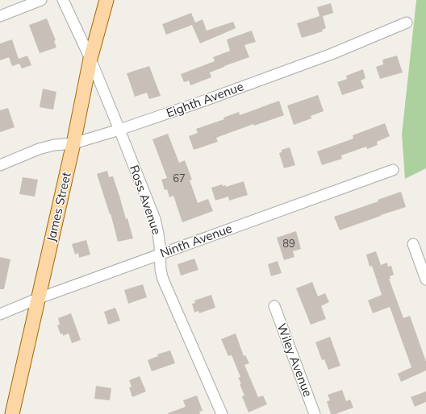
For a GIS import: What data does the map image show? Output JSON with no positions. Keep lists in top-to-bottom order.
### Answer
{
  "streets": {
    "main road": ["James Street"],
    "street": [
      "Eighth Avenue",
      "Ross Avenue",
      "Ninth Avenue",
      "Wiley Avenue"
    ]
  },
  "crossings": [
    ["Eighth Avenue", "Ross Avenue"],
    ["Eighth Avenue", "James Street"],
    ["Ross Avenue", "James Street"],
    ["Ross Avenue", "Ninth Avenue"],
    ["James Street", "Ninth Avenue"]
  ],
  "house_numbers": ["67", "89"]
}
